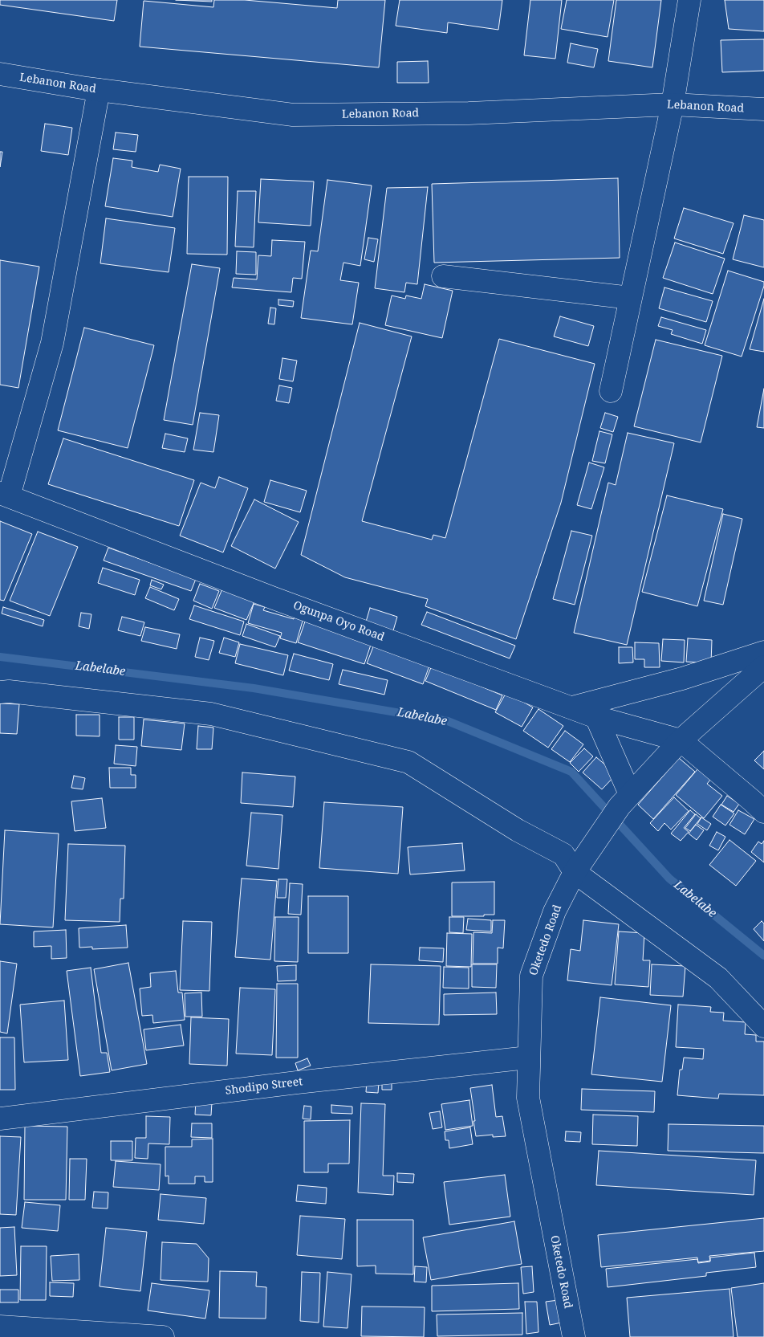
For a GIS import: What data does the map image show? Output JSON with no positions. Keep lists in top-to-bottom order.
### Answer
{
  "streets": {
    "street": [
      "Lebanon Road",
      "Ogunpa Oyo Road",
      "Oketedo Road",
      "Shodipo Street"
    ]
  },
  "crossings": [
    ["Ogunpa Oyo Road", "Oketedo Road"],
    ["Oketedo Road", "Shodipo Street"]
  ],
  "water": ["Labelabe"]
}
